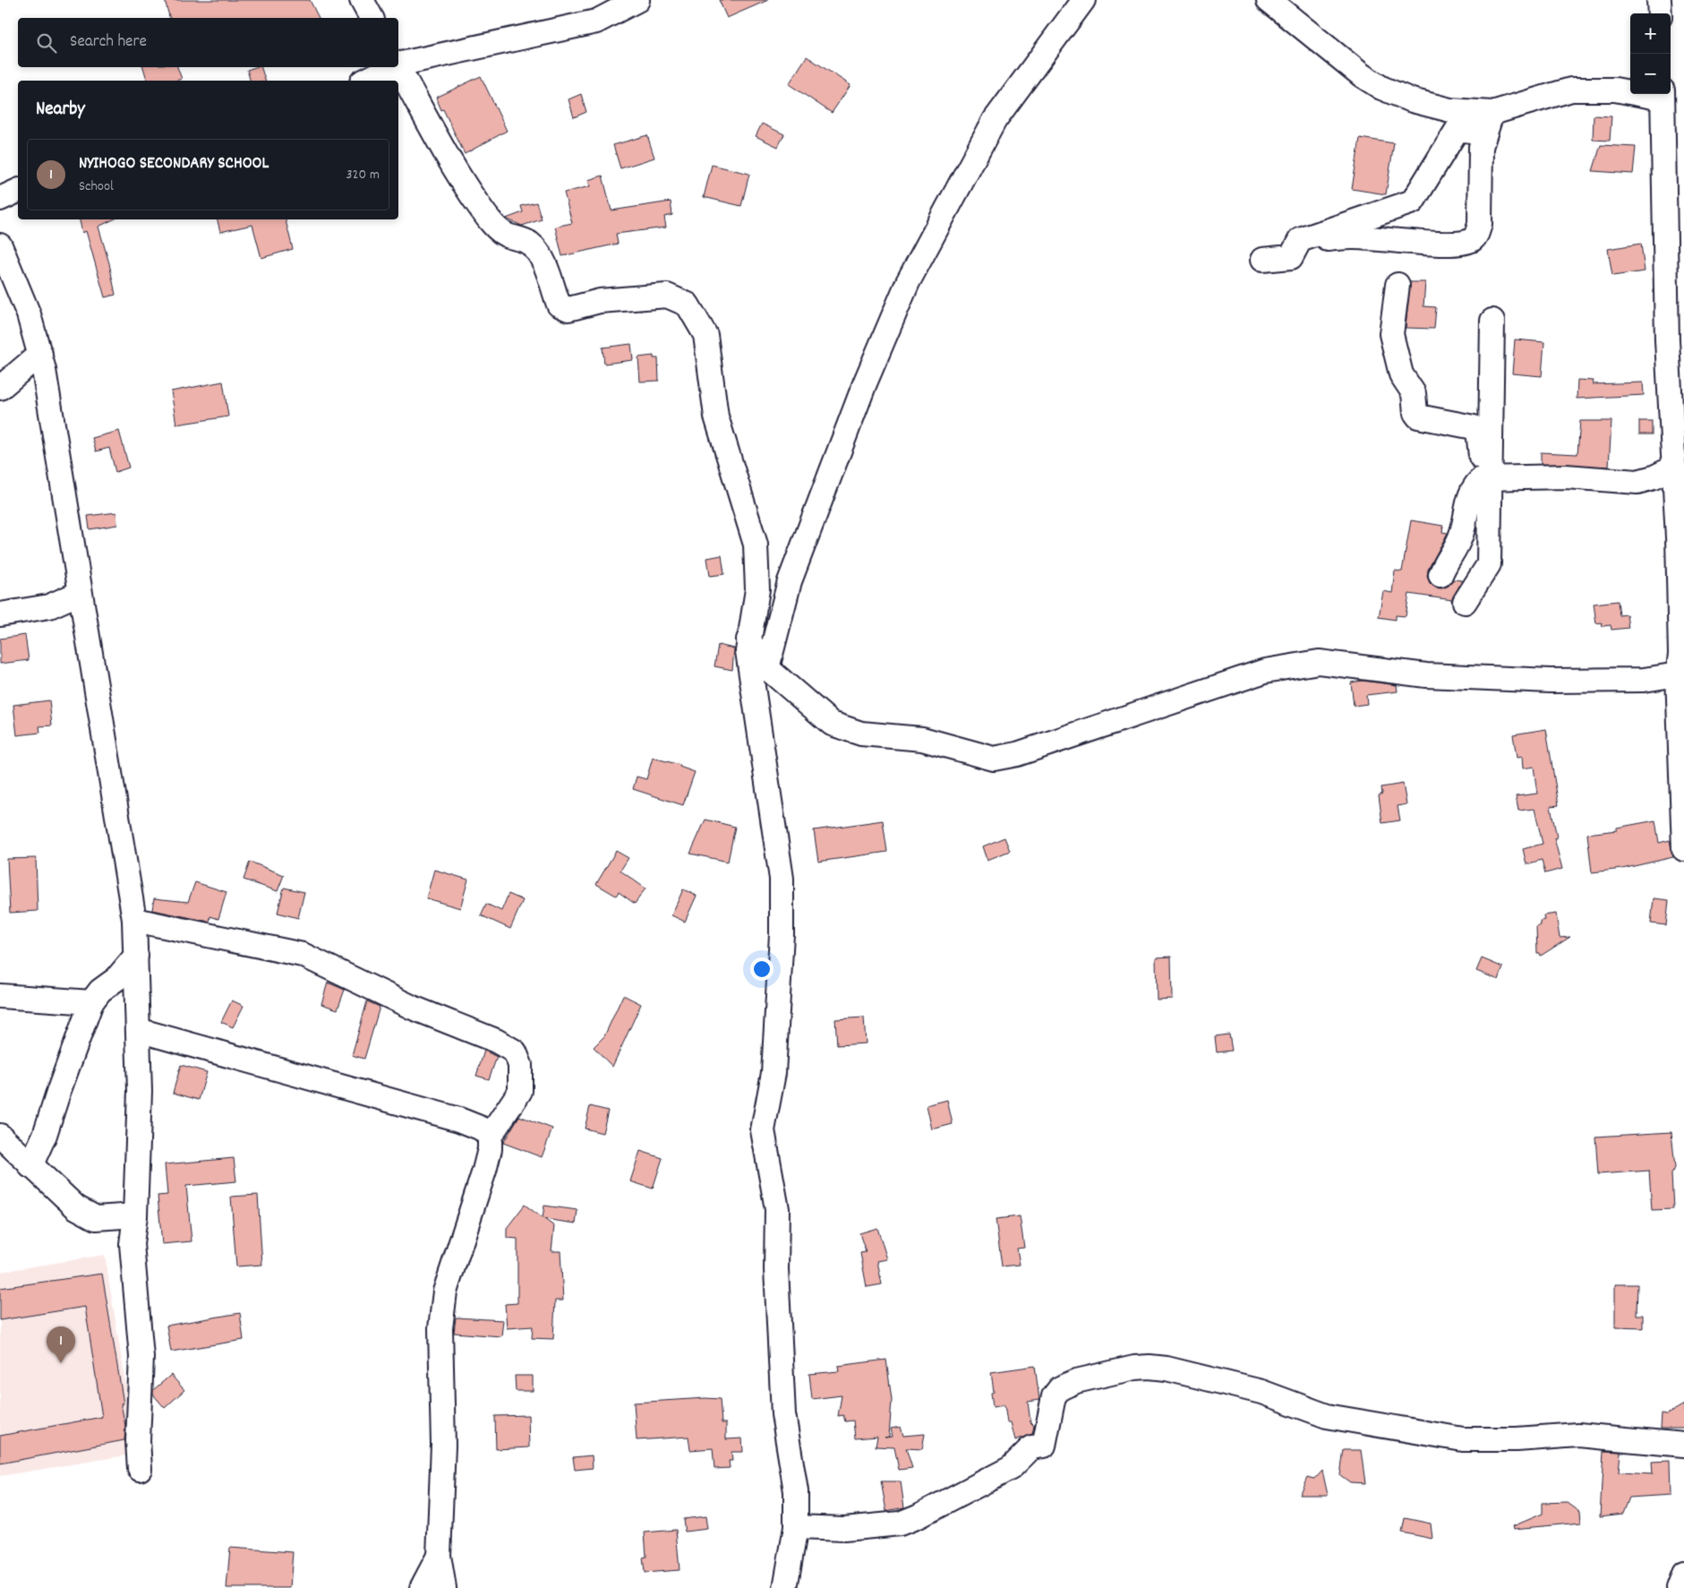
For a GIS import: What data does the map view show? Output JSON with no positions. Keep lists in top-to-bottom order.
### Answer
{
  "page": {
    "map_buttons": ["+", "−"],
    "search": "Search here",
    "heading": "Nearby",
    "list": [
      {
        "mark": "1",
        "name": "NYIHOGO SECONDARY SCHOOL",
        "note": "School",
        "value": "320 m"
      }
    ],
    "pins": "1"
  }
}
